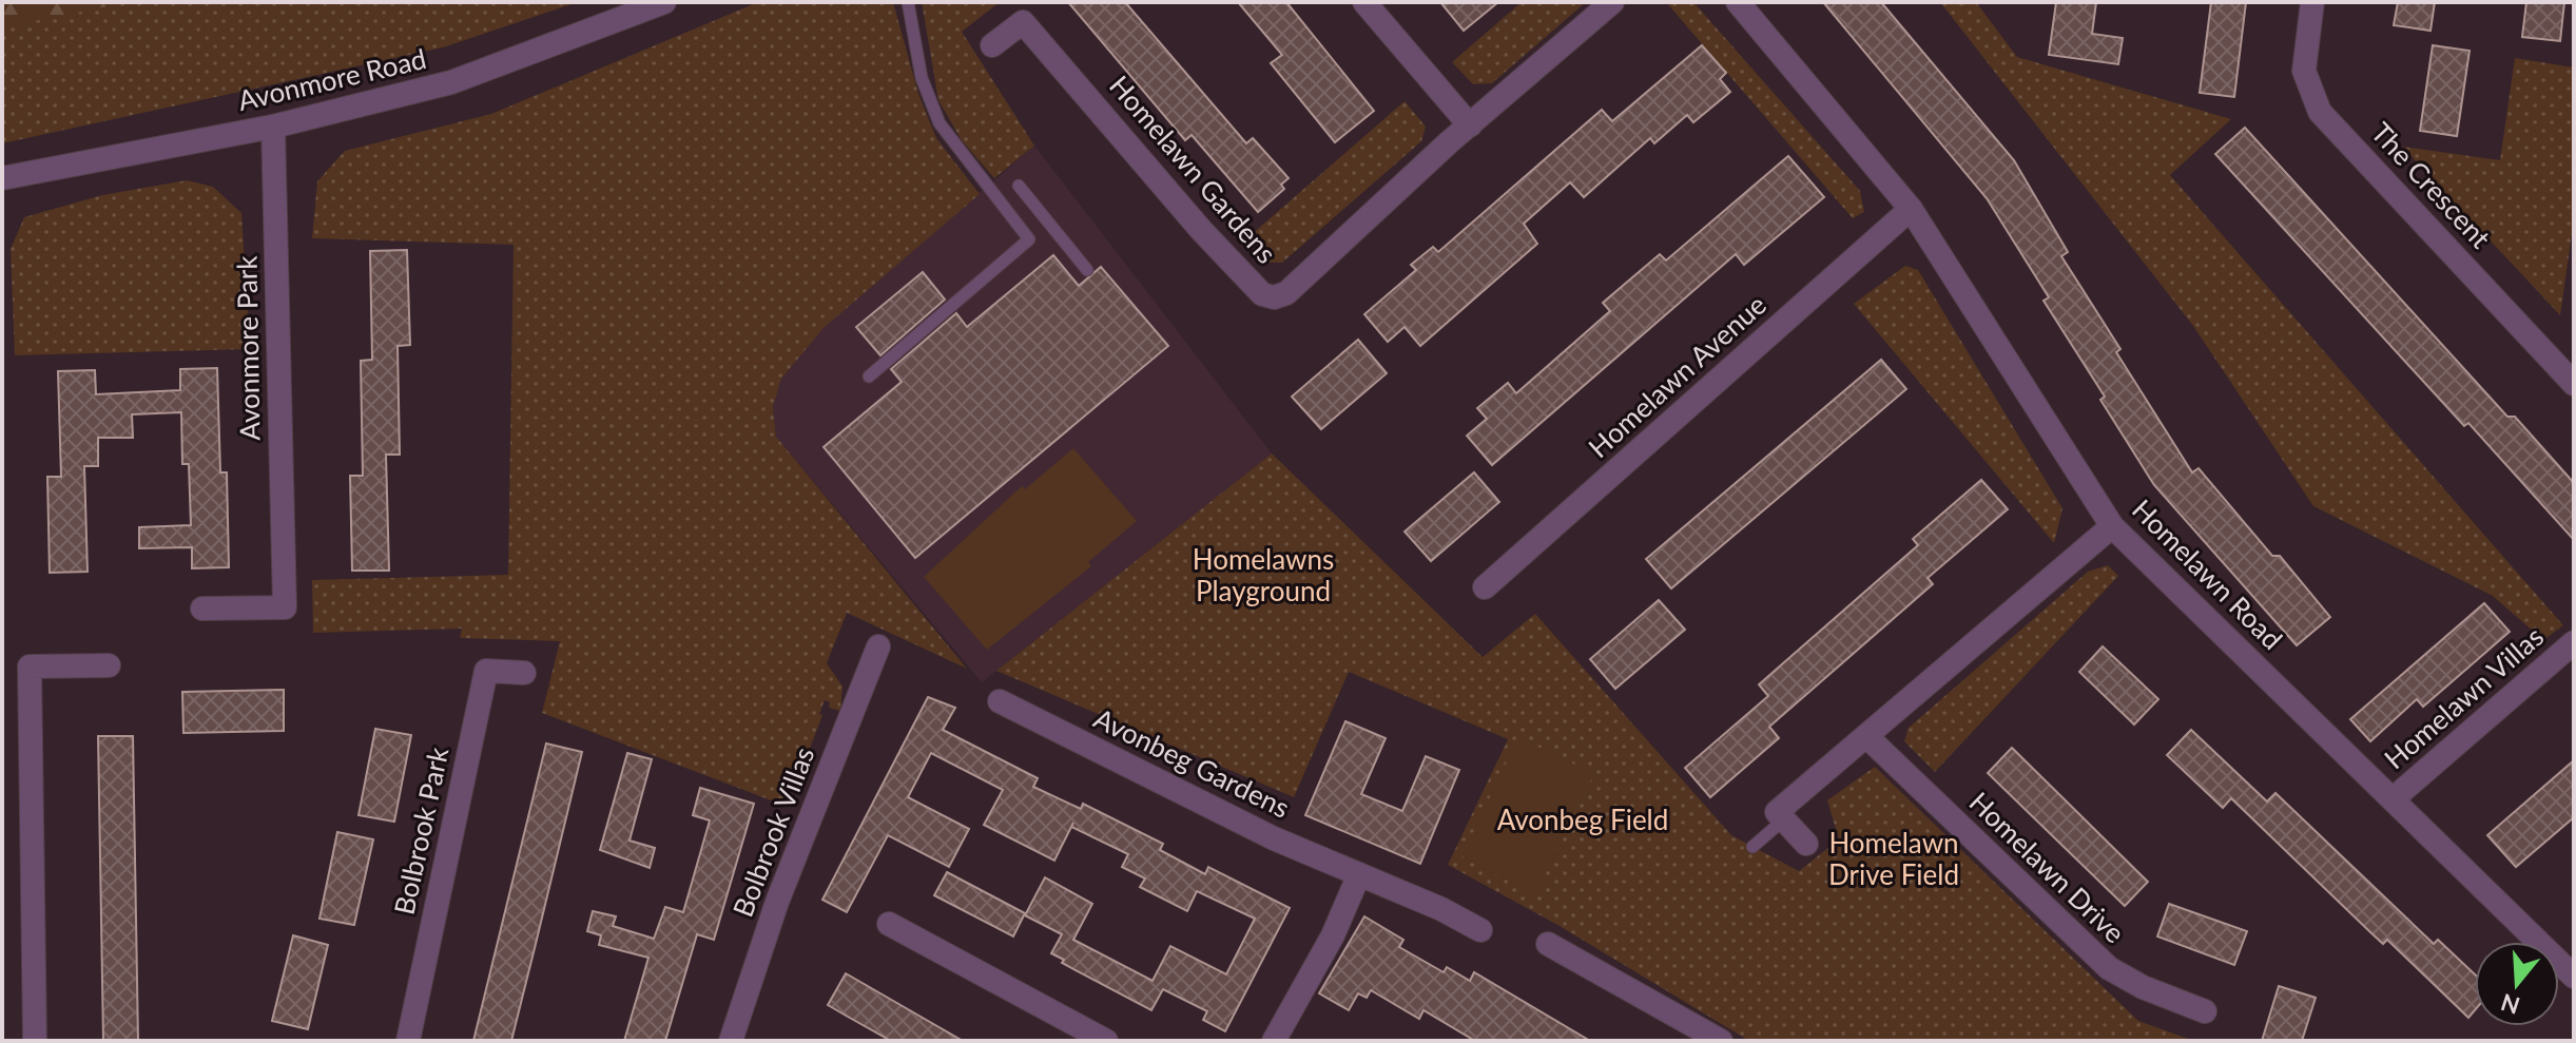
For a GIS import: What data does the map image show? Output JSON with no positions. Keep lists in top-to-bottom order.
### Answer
{
  "streets": {
    "street": [
      "Avonmore Road",
      "Homelawn Gardens",
      "The Crescent",
      "Avonmore Park",
      "Homelawn Avenue",
      "Homelawn Road",
      "Homelawn Villas",
      "Avonbeg Gardens",
      "Bolbrook Park",
      "Bolbrook Villas",
      "Homelawn Drive"
    ]
  },
  "crossings": [
    ["Avonmore Road", "Avonmore Park"],
    ["Homelawn Avenue", "Homelawn Road"],
    ["Homelawn Road", "Homelawn Villas"]
  ],
  "parks": ["Homelawns Playground", "Avonbeg Field", "Homelawn Drive Field"],
  "north": "bottom"
}
